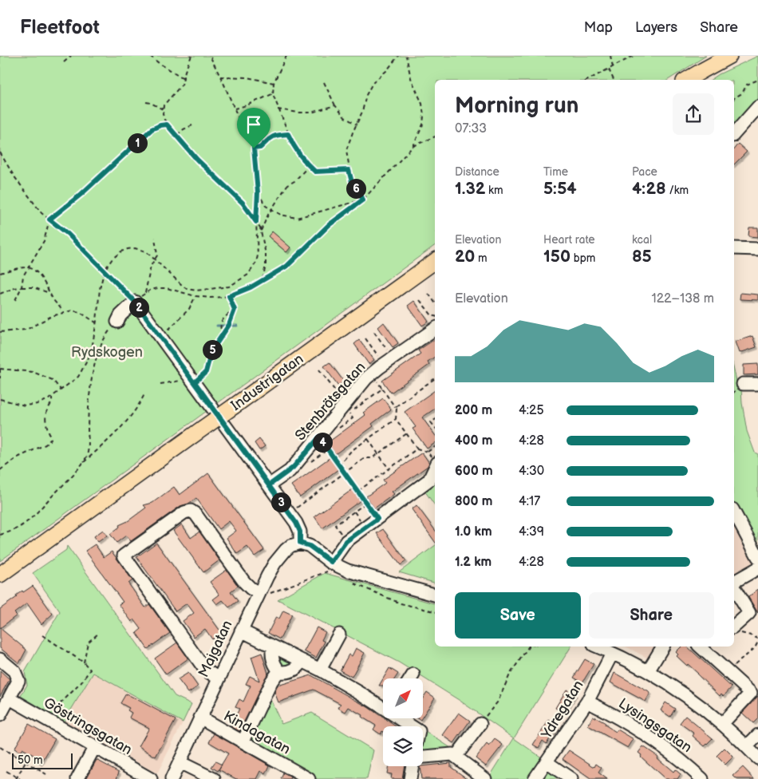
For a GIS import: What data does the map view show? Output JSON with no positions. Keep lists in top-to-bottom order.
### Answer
{
  "streets": {
    "main road": ["Industrigatan"],
    "street": [
      "Stenbrötsgatan",
      "Majgatan",
      "Ydregatan",
      "Lysingsgatan",
      "Göstringsgatan",
      "Kindagatan"
    ]
  },
  "crossings": [
    ["Majgatan", "Kindagatan"],
    ["Ydregatan", "Lysingsgatan"]
  ],
  "parks": ["Rydskogen"],
  "scale_bar": "50 m",
  "north": "top right",
  "page": {
    "header": "Fleetfoot",
    "nav": ["Map", "Layers", "Share"],
    "heading": ["Morning run", "07:33"],
    "pins": [
      "1",
      "6",
      "2",
      "5",
      "4",
      "3"
    ],
    "stats": [
      ["Distance", "1.32 km"],
      ["Time", "5:54"],
      ["Pace", "4:28 /km"],
      ["Elevation", "20 m"],
      ["Heart rate", "150 bpm"],
      ["kcal", "85"]
    ],
    "chart": ["Elevation", "122–138 m"],
    "list": [
      {
        "name": "200 m",
        "note": "4:25"
      },
      {
        "name": "400 m",
        "note": "4:28"
      },
      {
        "name": "600 m",
        "note": "4:30"
      },
      {
        "name": "800 m",
        "note": "4:17"
      },
      {
        "name": "1.0 km",
        "note": "4:39"
      },
      {
        "name": "1.2 km",
        "note": "4:28"
      }
    ],
    "buttons": ["Save", "Share"],
    "scale": "50 m"
  }
}
